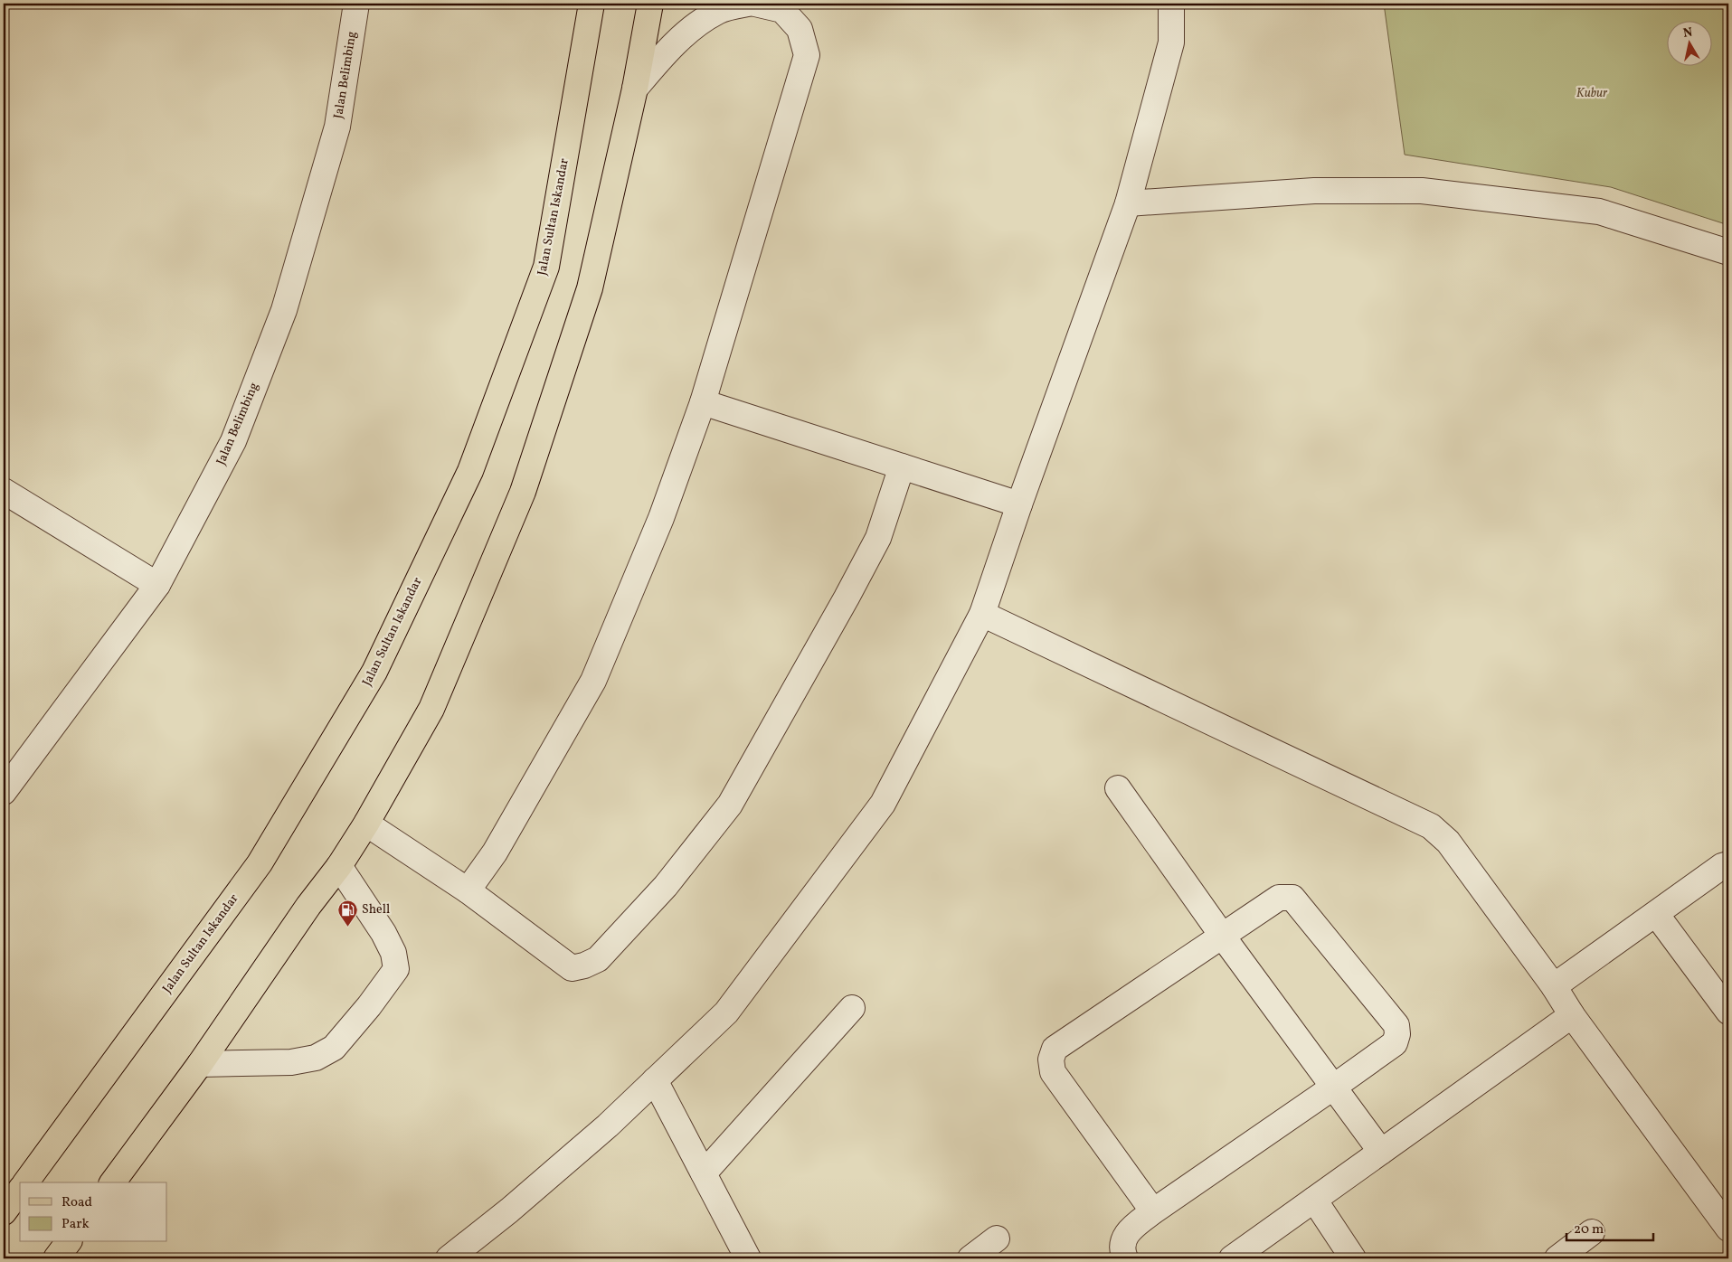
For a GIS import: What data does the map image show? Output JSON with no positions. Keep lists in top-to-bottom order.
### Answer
{
  "streets": {
    "main road": ["Jalan Sultan Iskandar"],
    "street": ["Jalan Belimbing"]
  },
  "parks": ["Kubur"],
  "places": {
    "fuel station": ["Shell"]
  },
  "legend": ["Road", "Park"],
  "scale_bar": "20 m",
  "north": "top"
}
